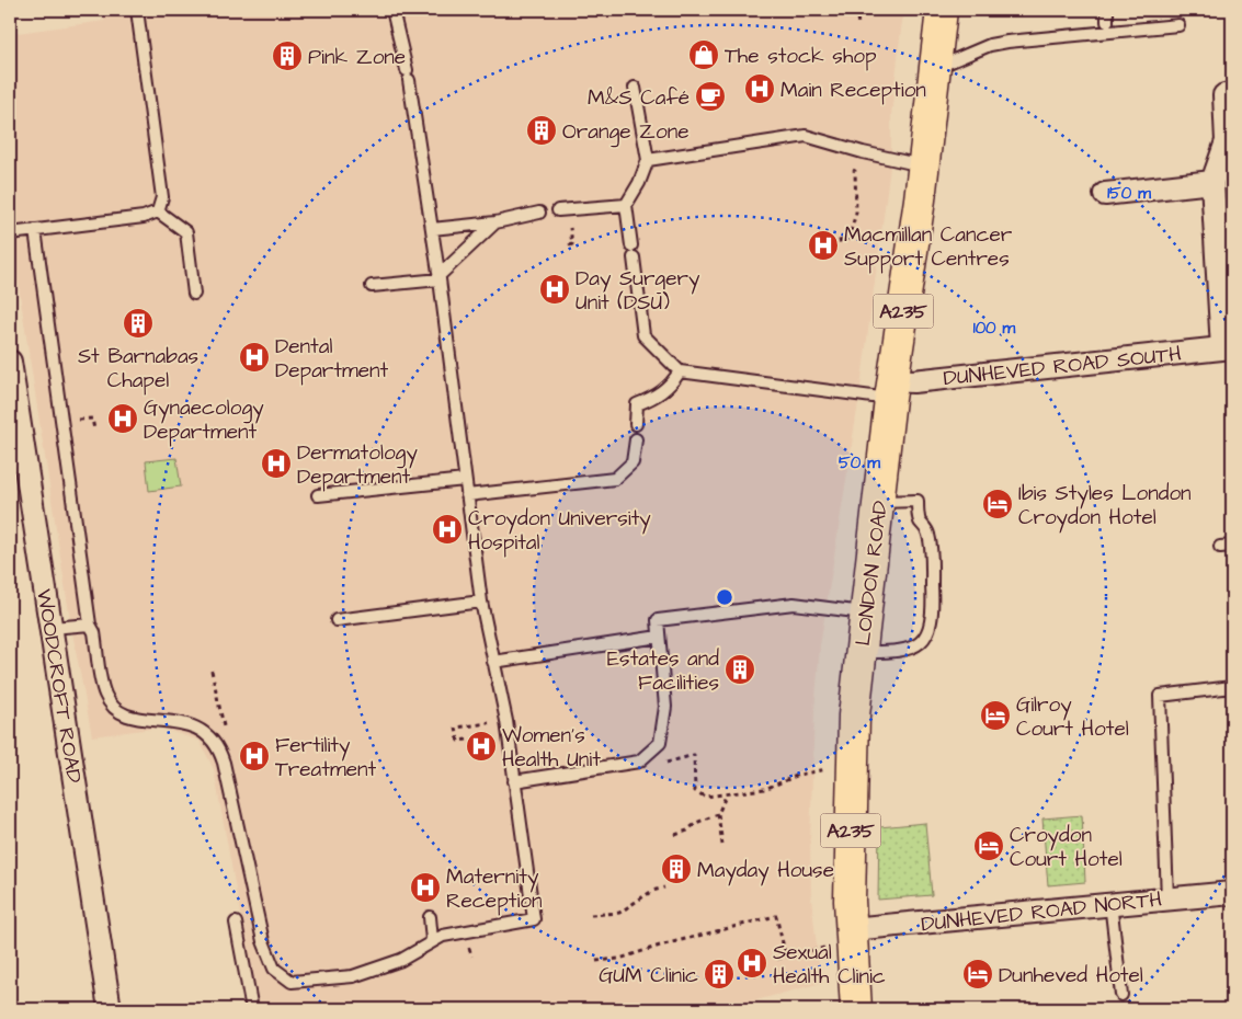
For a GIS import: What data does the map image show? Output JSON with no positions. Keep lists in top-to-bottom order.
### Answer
{
  "streets": {
    "main road": ["A235", "LONDON ROAD"],
    "street": ["DUNHEVED ROAD SOUTH", "WOODCROFT ROAD", "DUNHEVED ROAD NORTH"]
  },
  "crossings": [
    ["DUNHEVED ROAD SOUTH", "LONDON ROAD"],
    ["LONDON ROAD", "DUNHEVED ROAD NORTH"]
  ],
  "places": {
    "shop": ["The stock shop"],
    "building": [
      "Pink Zone",
      "Orange Zone",
      "St Barnabas Chapel",
      "Estates and Facilities",
      "Mayday House",
      "GUM Clinic"
    ],
    "hospital": [
      "Main Reception",
      "Macmillan Cancer Support Centres",
      "Day Surgery Unit (DSU)",
      "Dental Department",
      "Gynaecology Department",
      "Dermatology Department",
      "Croydon University Hospital",
      "Women's Health Unit",
      "Fertility Treatment",
      "Maternity Reception",
      "Sexual Health Clinic"
    ],
    "cafe": ["M&S Café"],
    "hotel": [
      "Ibis Styles London Croydon Hotel",
      "Gilroy Court Hotel",
      "Croydon Court Hotel",
      "Dunheved Hotel"
    ]
  },
  "rings": ["150 m", "100 m", "50 m"]
}
